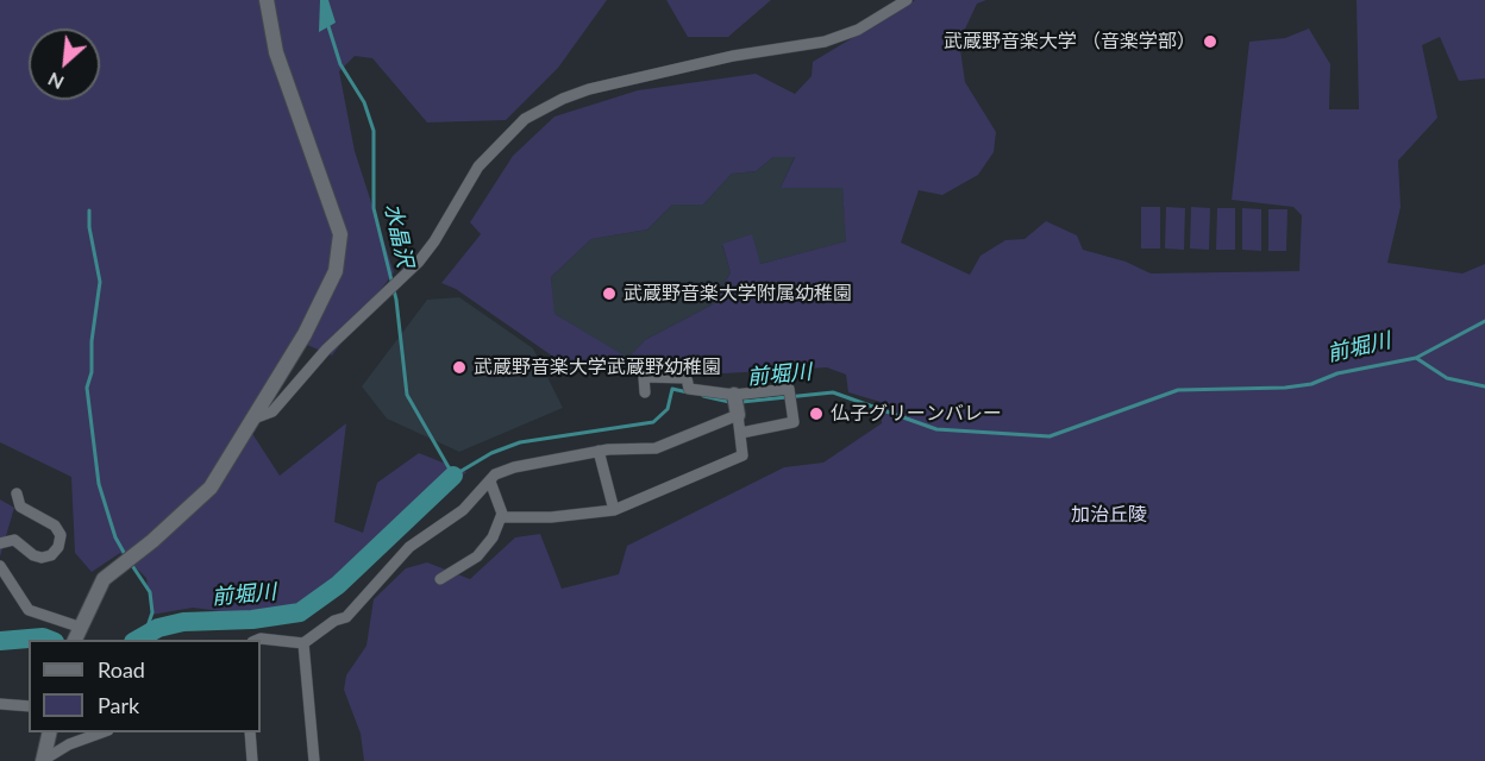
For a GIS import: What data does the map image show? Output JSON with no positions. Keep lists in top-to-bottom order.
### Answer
{
  "water": ["水晶沢", "前堀川"],
  "parks": ["加治丘陵"],
  "places": [
    "武蔵野音楽大学 （音楽学部）",
    "武蔵野音楽大学附属幼稚園",
    "武蔵野音楽大学武蔵野幼稚園",
    "仏子グリーンバレー"
  ],
  "legend": ["Road", "Park"],
  "north": "bottom left"
}
